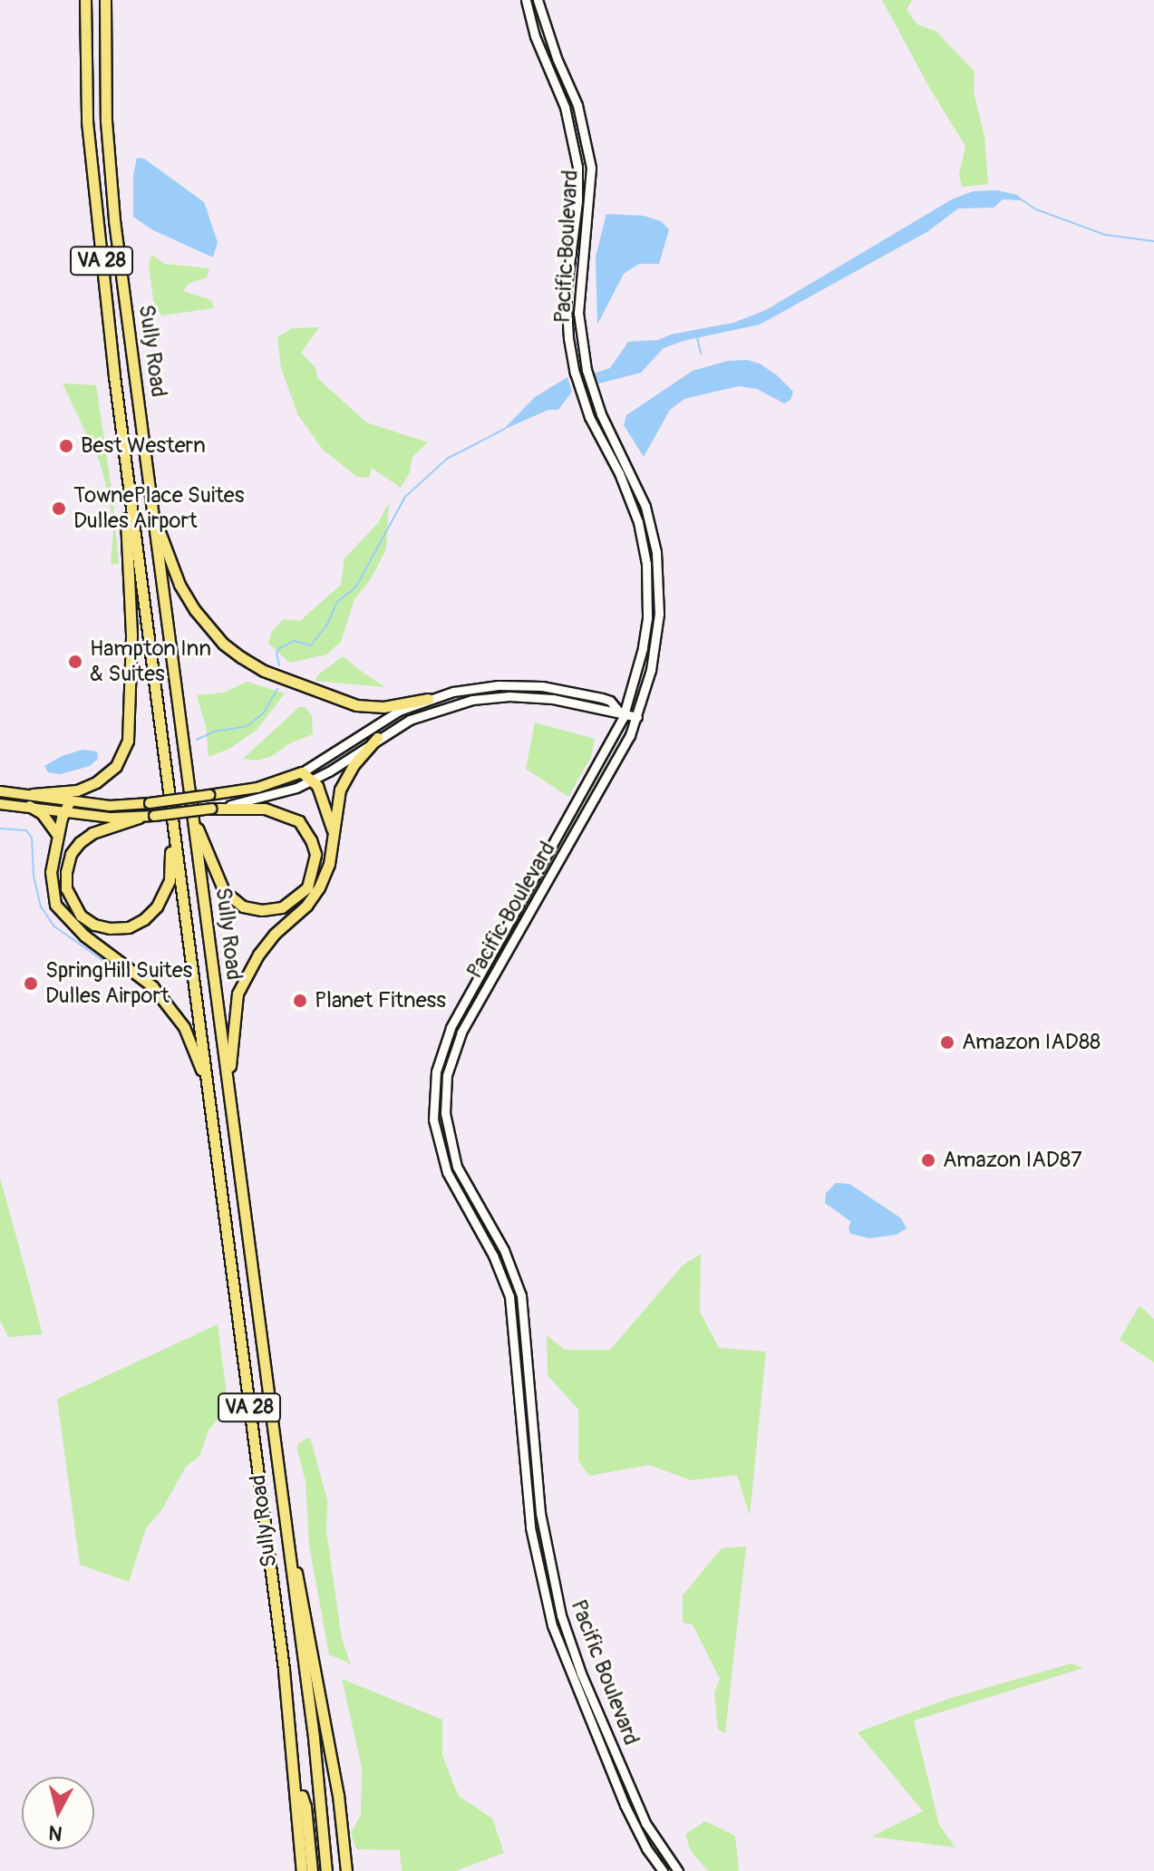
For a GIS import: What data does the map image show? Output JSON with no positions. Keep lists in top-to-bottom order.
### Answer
{
  "streets": {
    "highway": ["VA 28", "Sully Road"],
    "main road": ["Pacific Boulevard"]
  },
  "places": [
    "Best Western",
    "TownePlace Suites Dulles Airport",
    "Hampton Inn & Suites",
    "SpringHill Suites Dulles Airport",
    "Planet Fitness",
    "Amazon IAD88",
    "Amazon IAD87"
  ],
  "north": "bottom"
}
